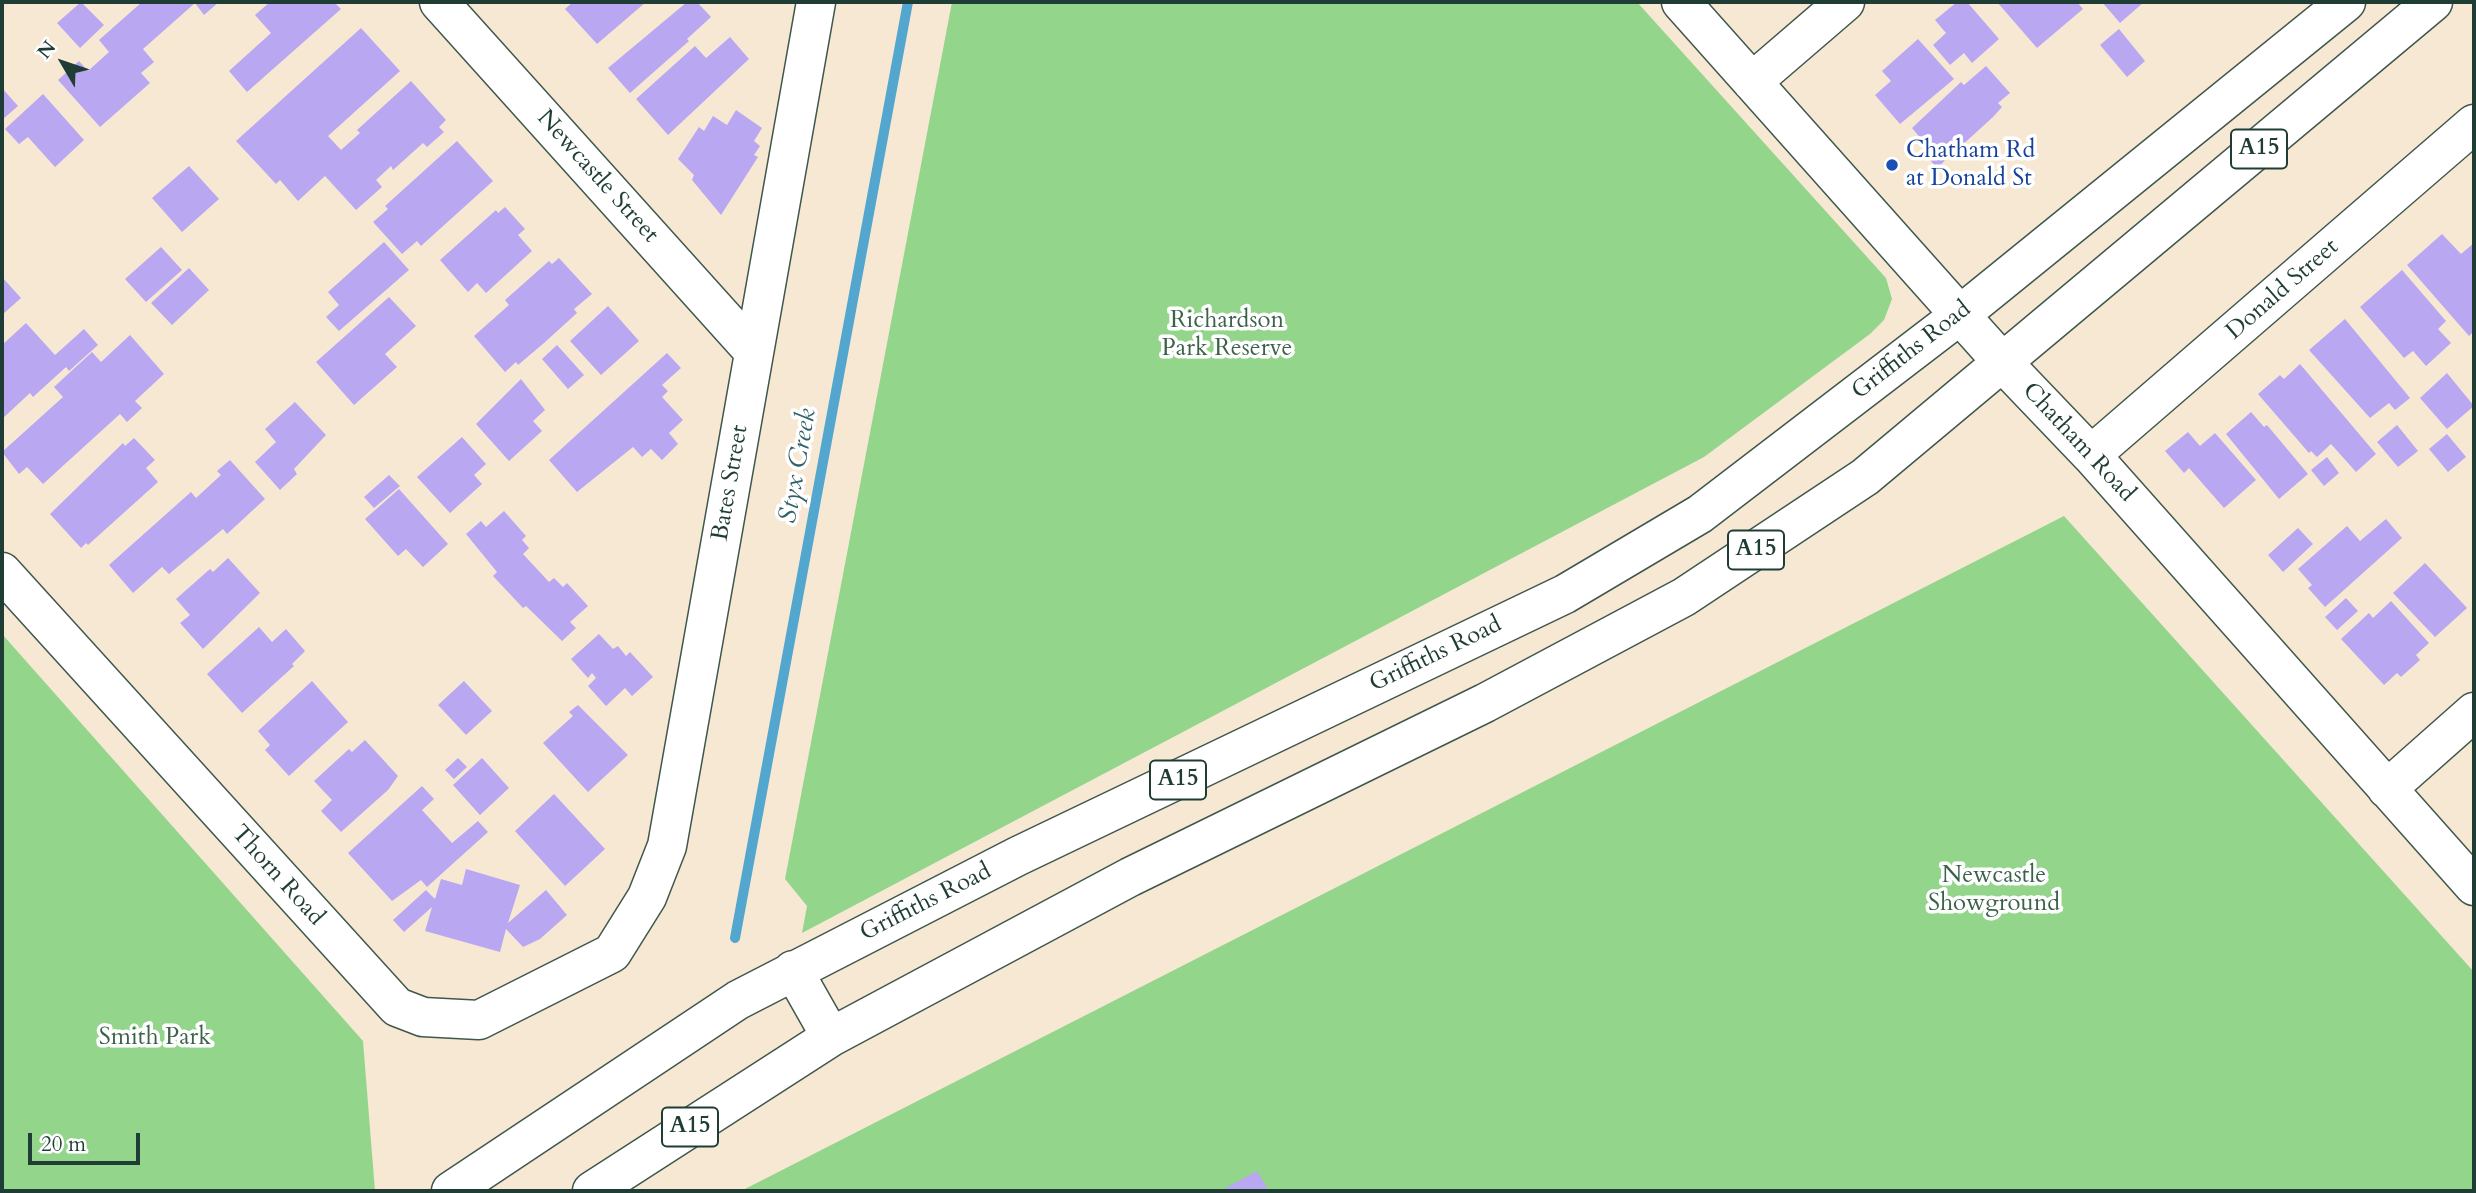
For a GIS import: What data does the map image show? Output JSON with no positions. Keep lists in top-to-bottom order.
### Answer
{
  "streets": {
    "main road": [
      "A15",
      "Newcastle Street",
      "Donald Street",
      "Griffiths Road",
      "Chatham Road",
      "Bates Street",
      "Thorn Road"
    ]
  },
  "crossings": [
    ["A15", "Chatham Road"],
    ["Newcastle Street", "Bates Street"],
    ["Donald Street", "Chatham Road"],
    ["Griffiths Road", "Chatham Road"],
    ["Bates Street", "Thorn Road"]
  ],
  "water": ["Styx Creek"],
  "parks": ["Richardson Park Reserve", "Newcastle Showground", "Smith Park"],
  "places": ["Chatham Rd at Donald St"],
  "scale_bar": "20 m",
  "north": "top left"
}
